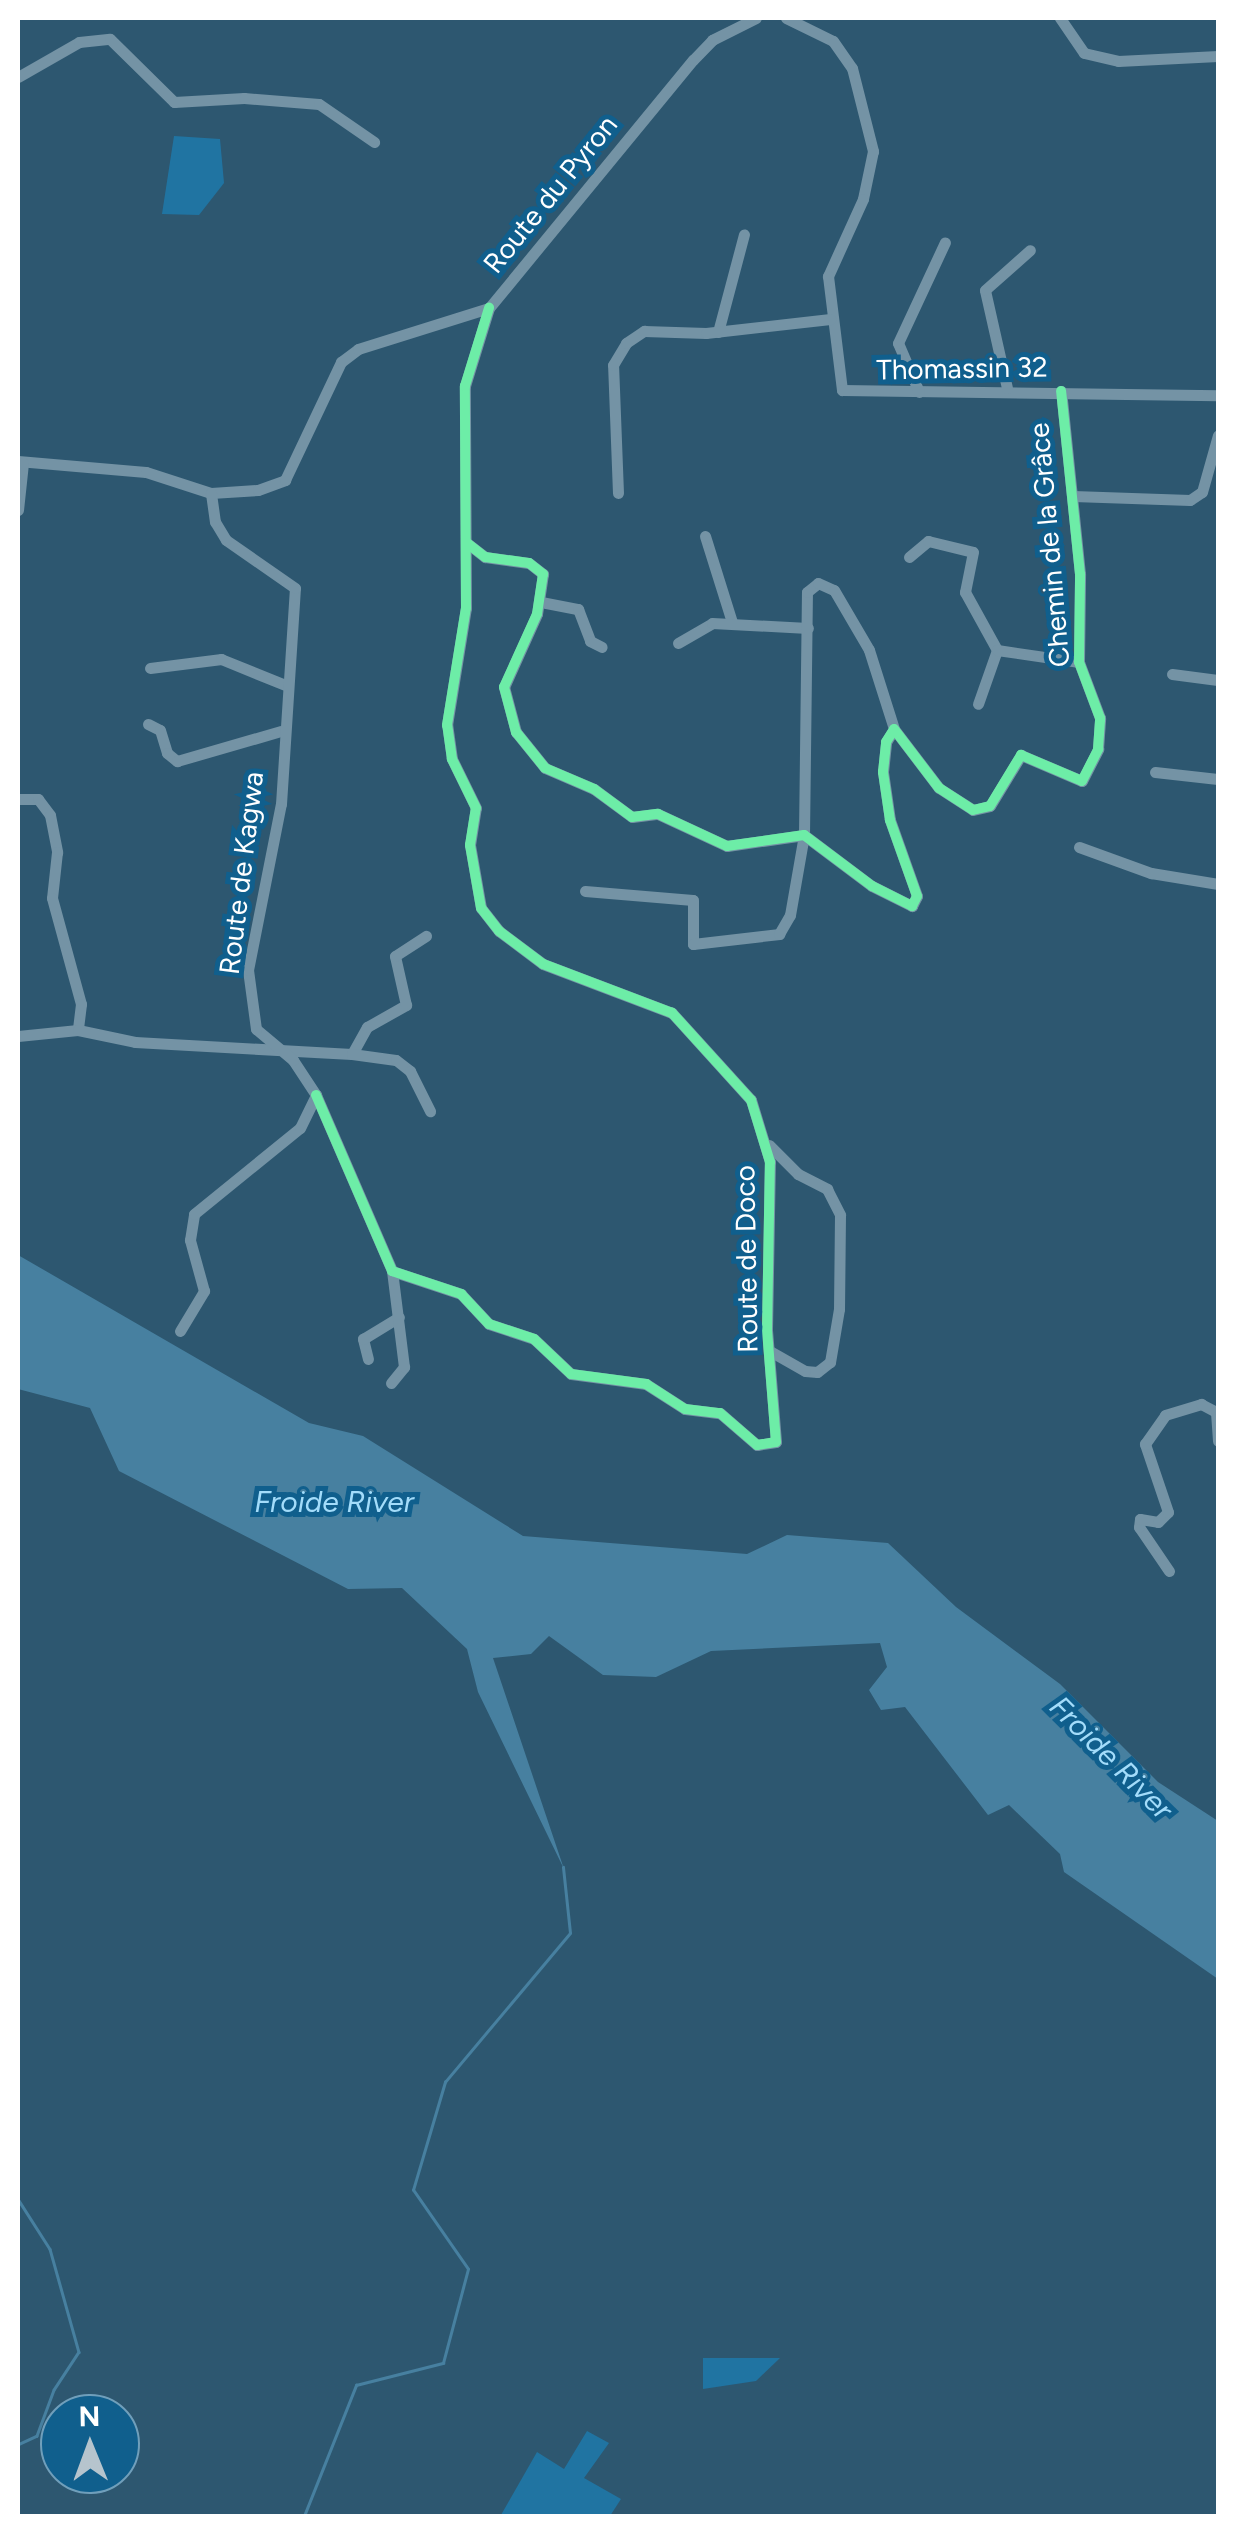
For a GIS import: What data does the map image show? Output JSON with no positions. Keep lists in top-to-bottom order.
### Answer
{
  "streets": {
    "street": [
      "Route du Pyron",
      "Thomassin 32",
      "Chemin de la Grâce",
      "Route de Kagwa",
      "Route de Doco"
    ]
  },
  "crossings": [
    ["Route du Pyron", "Route de Kagwa"],
    ["Route du Pyron", "Route de Doco"],
    ["Thomassin 32", "Chemin de la Grâce"]
  ],
  "water": ["Froide River"],
  "north": "top"
}
